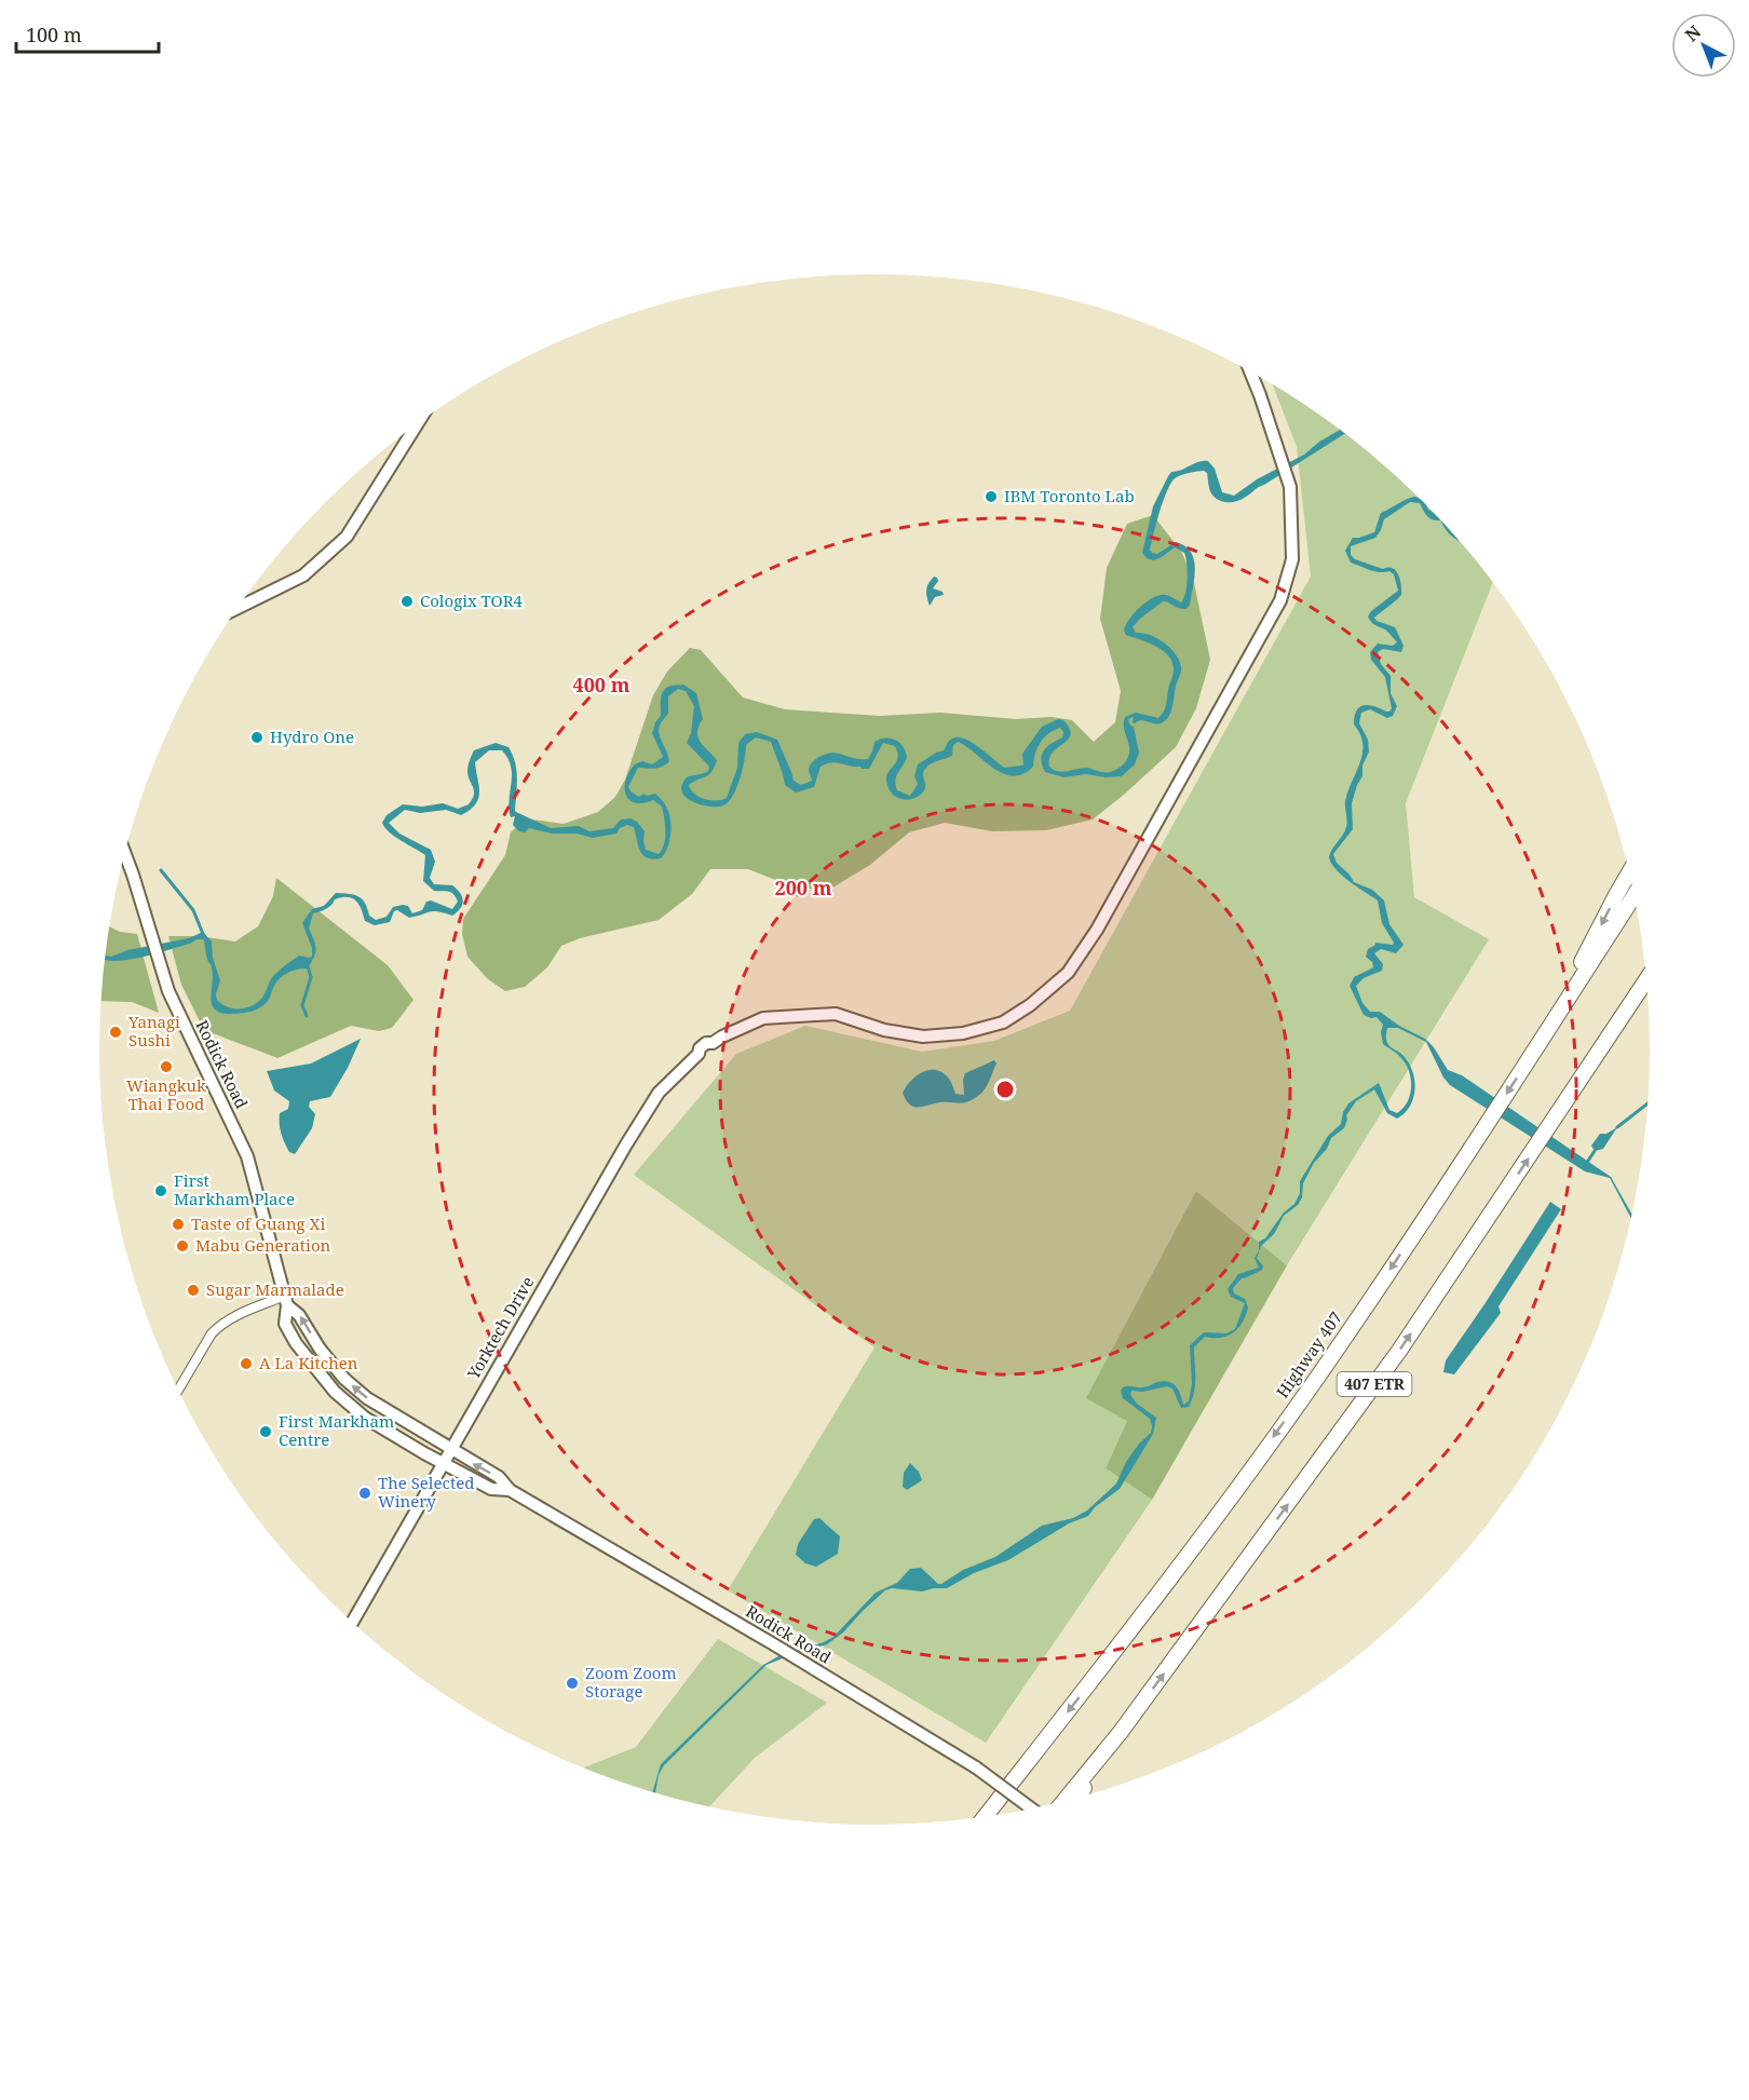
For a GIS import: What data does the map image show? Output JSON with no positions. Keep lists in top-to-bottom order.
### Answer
{
  "streets": {
    "highway": ["Highway 407", "407 ETR"],
    "street": ["Rodick Road", "Yorktech Drive"]
  },
  "crossings": [
    ["Rodick Road", "Yorktech Drive"]
  ],
  "places": [
    "IBM Toronto Lab",
    "Cologix TOR4",
    "Hydro One",
    "Yanagi Sushi",
    "Wiangkuk Thai Food",
    "First Markham Place",
    "Taste of Guang Xi",
    "Mabu Generation",
    "Sugar Marmalade",
    "A La Kitchen",
    "First Markham Centre",
    "The Selected Winery",
    "Zoom Zoom Storage"
  ],
  "scale_bar": "100 m",
  "north": "top left",
  "rings": ["400 m", "200 m"]
}
